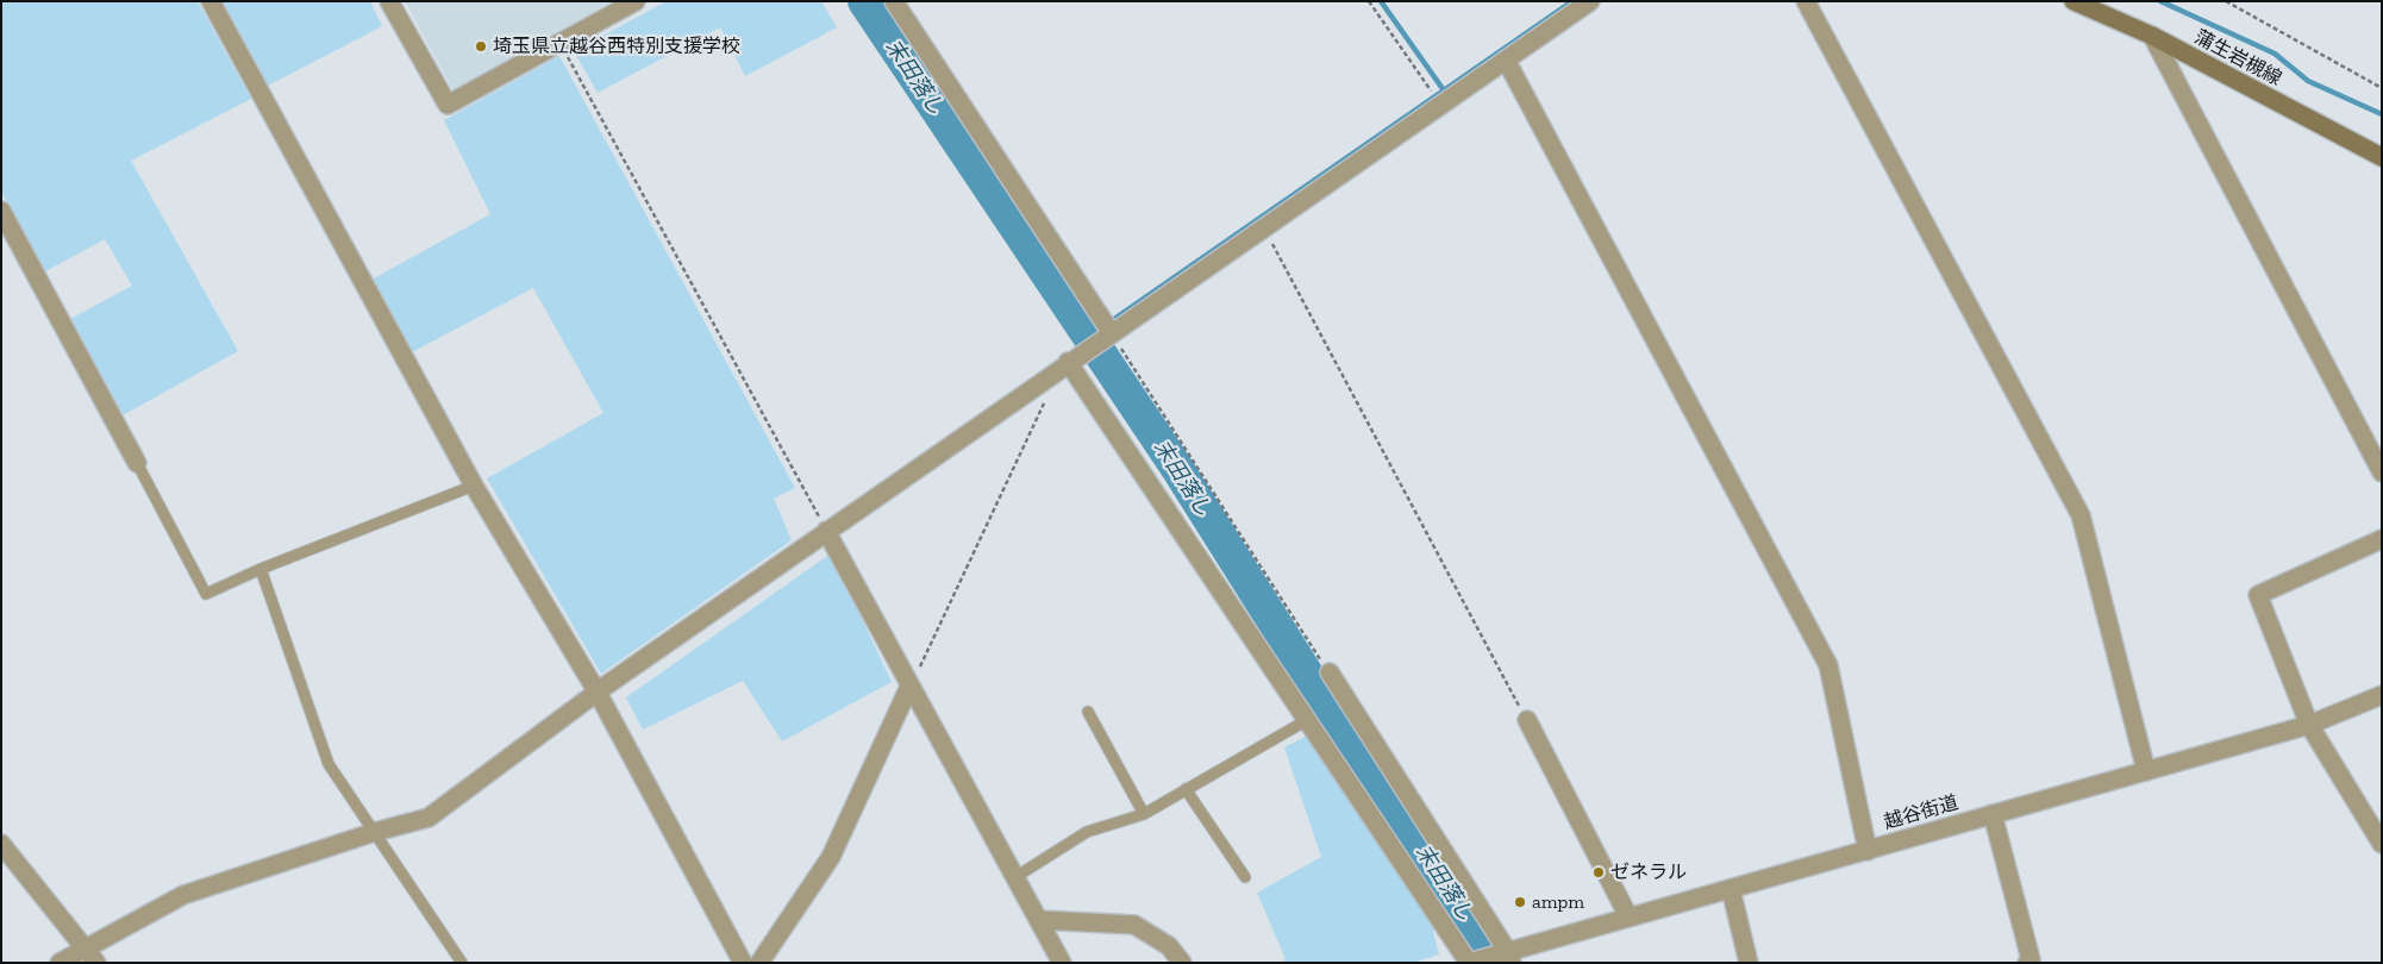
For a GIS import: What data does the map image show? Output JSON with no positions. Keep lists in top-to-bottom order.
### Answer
{
  "streets": {
    "main road": ["蒲生岩槻線"],
    "street": ["越谷街道"]
  },
  "water": ["末田落し"],
  "places": ["埼玉県立越谷西特別支援学校", "ゼネラル", "ampm"]
}
